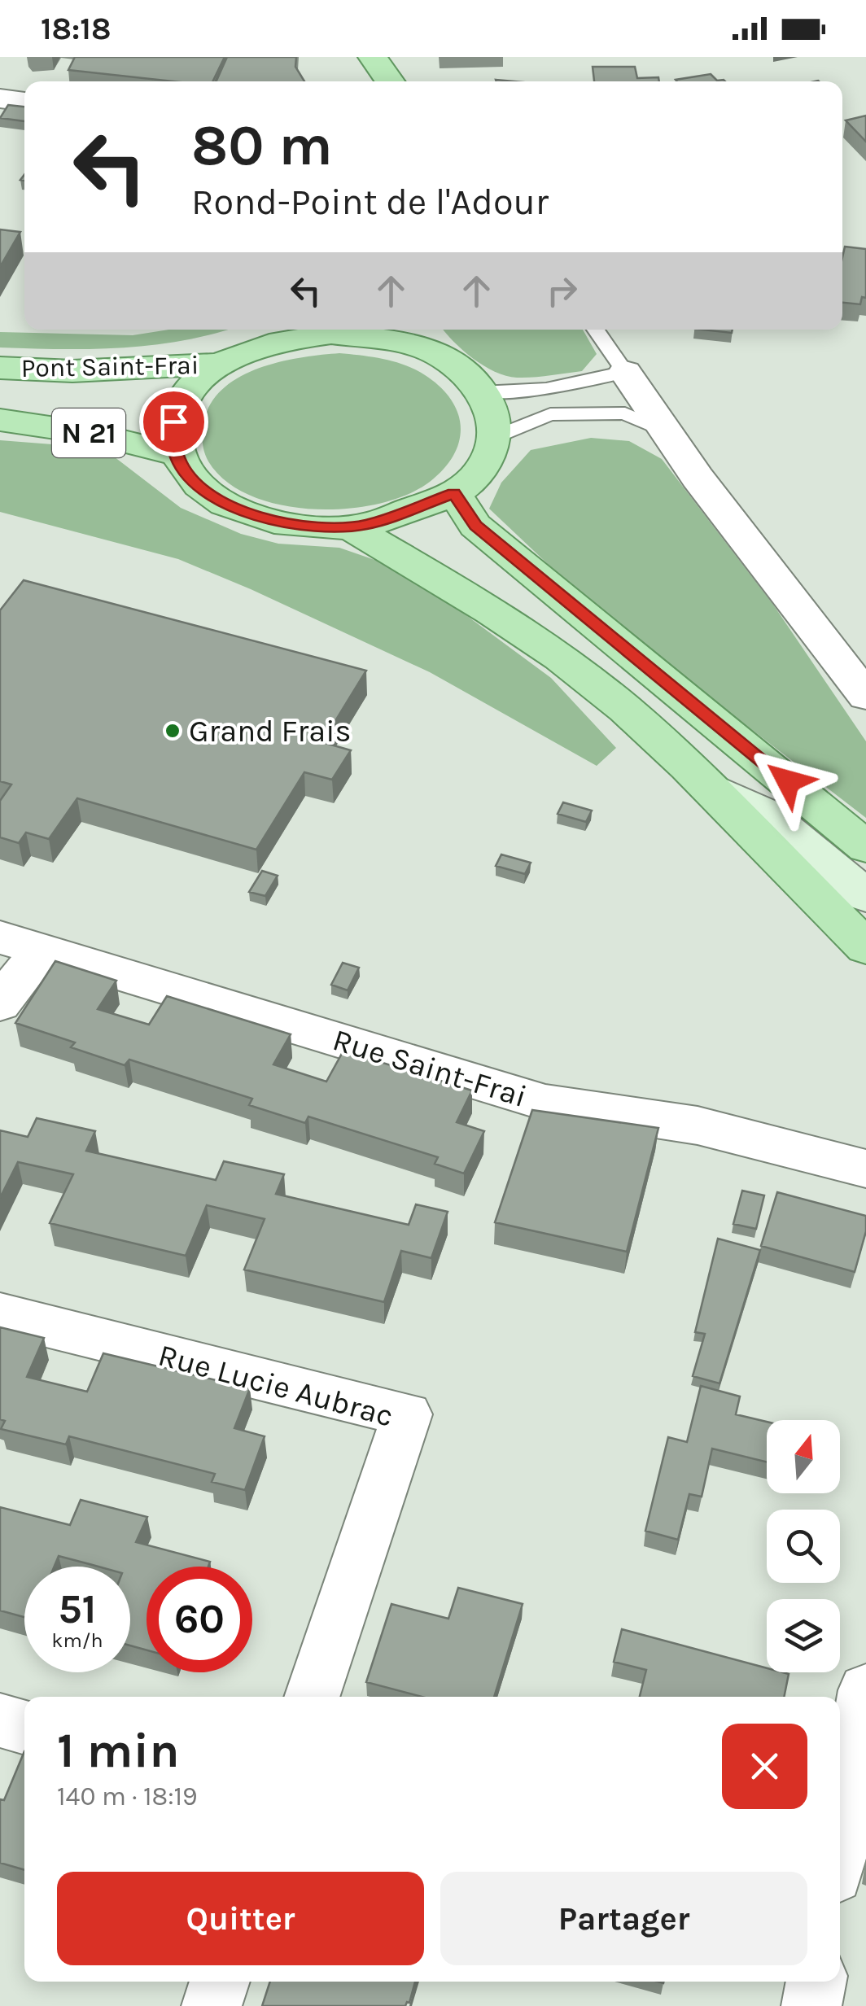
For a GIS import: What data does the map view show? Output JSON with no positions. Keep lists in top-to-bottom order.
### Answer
{
  "streets": {
    "main road": ["Pont Saint-Frai", "N 21"],
    "street": ["Rue Saint-Frai", "Rue Lucie Aubrac"]
  },
  "places": ["Grand Frais"],
  "north": "top",
  "page": {
    "status": "18:18",
    "turn": ["80 m", "Rond-Point de l'Adour"],
    "speed": "51 km/h",
    "limit": "60",
    "heading": ["1 min", "140 m · 18:19"],
    "buttons": ["Quitter", "Partager"]
  }
}
